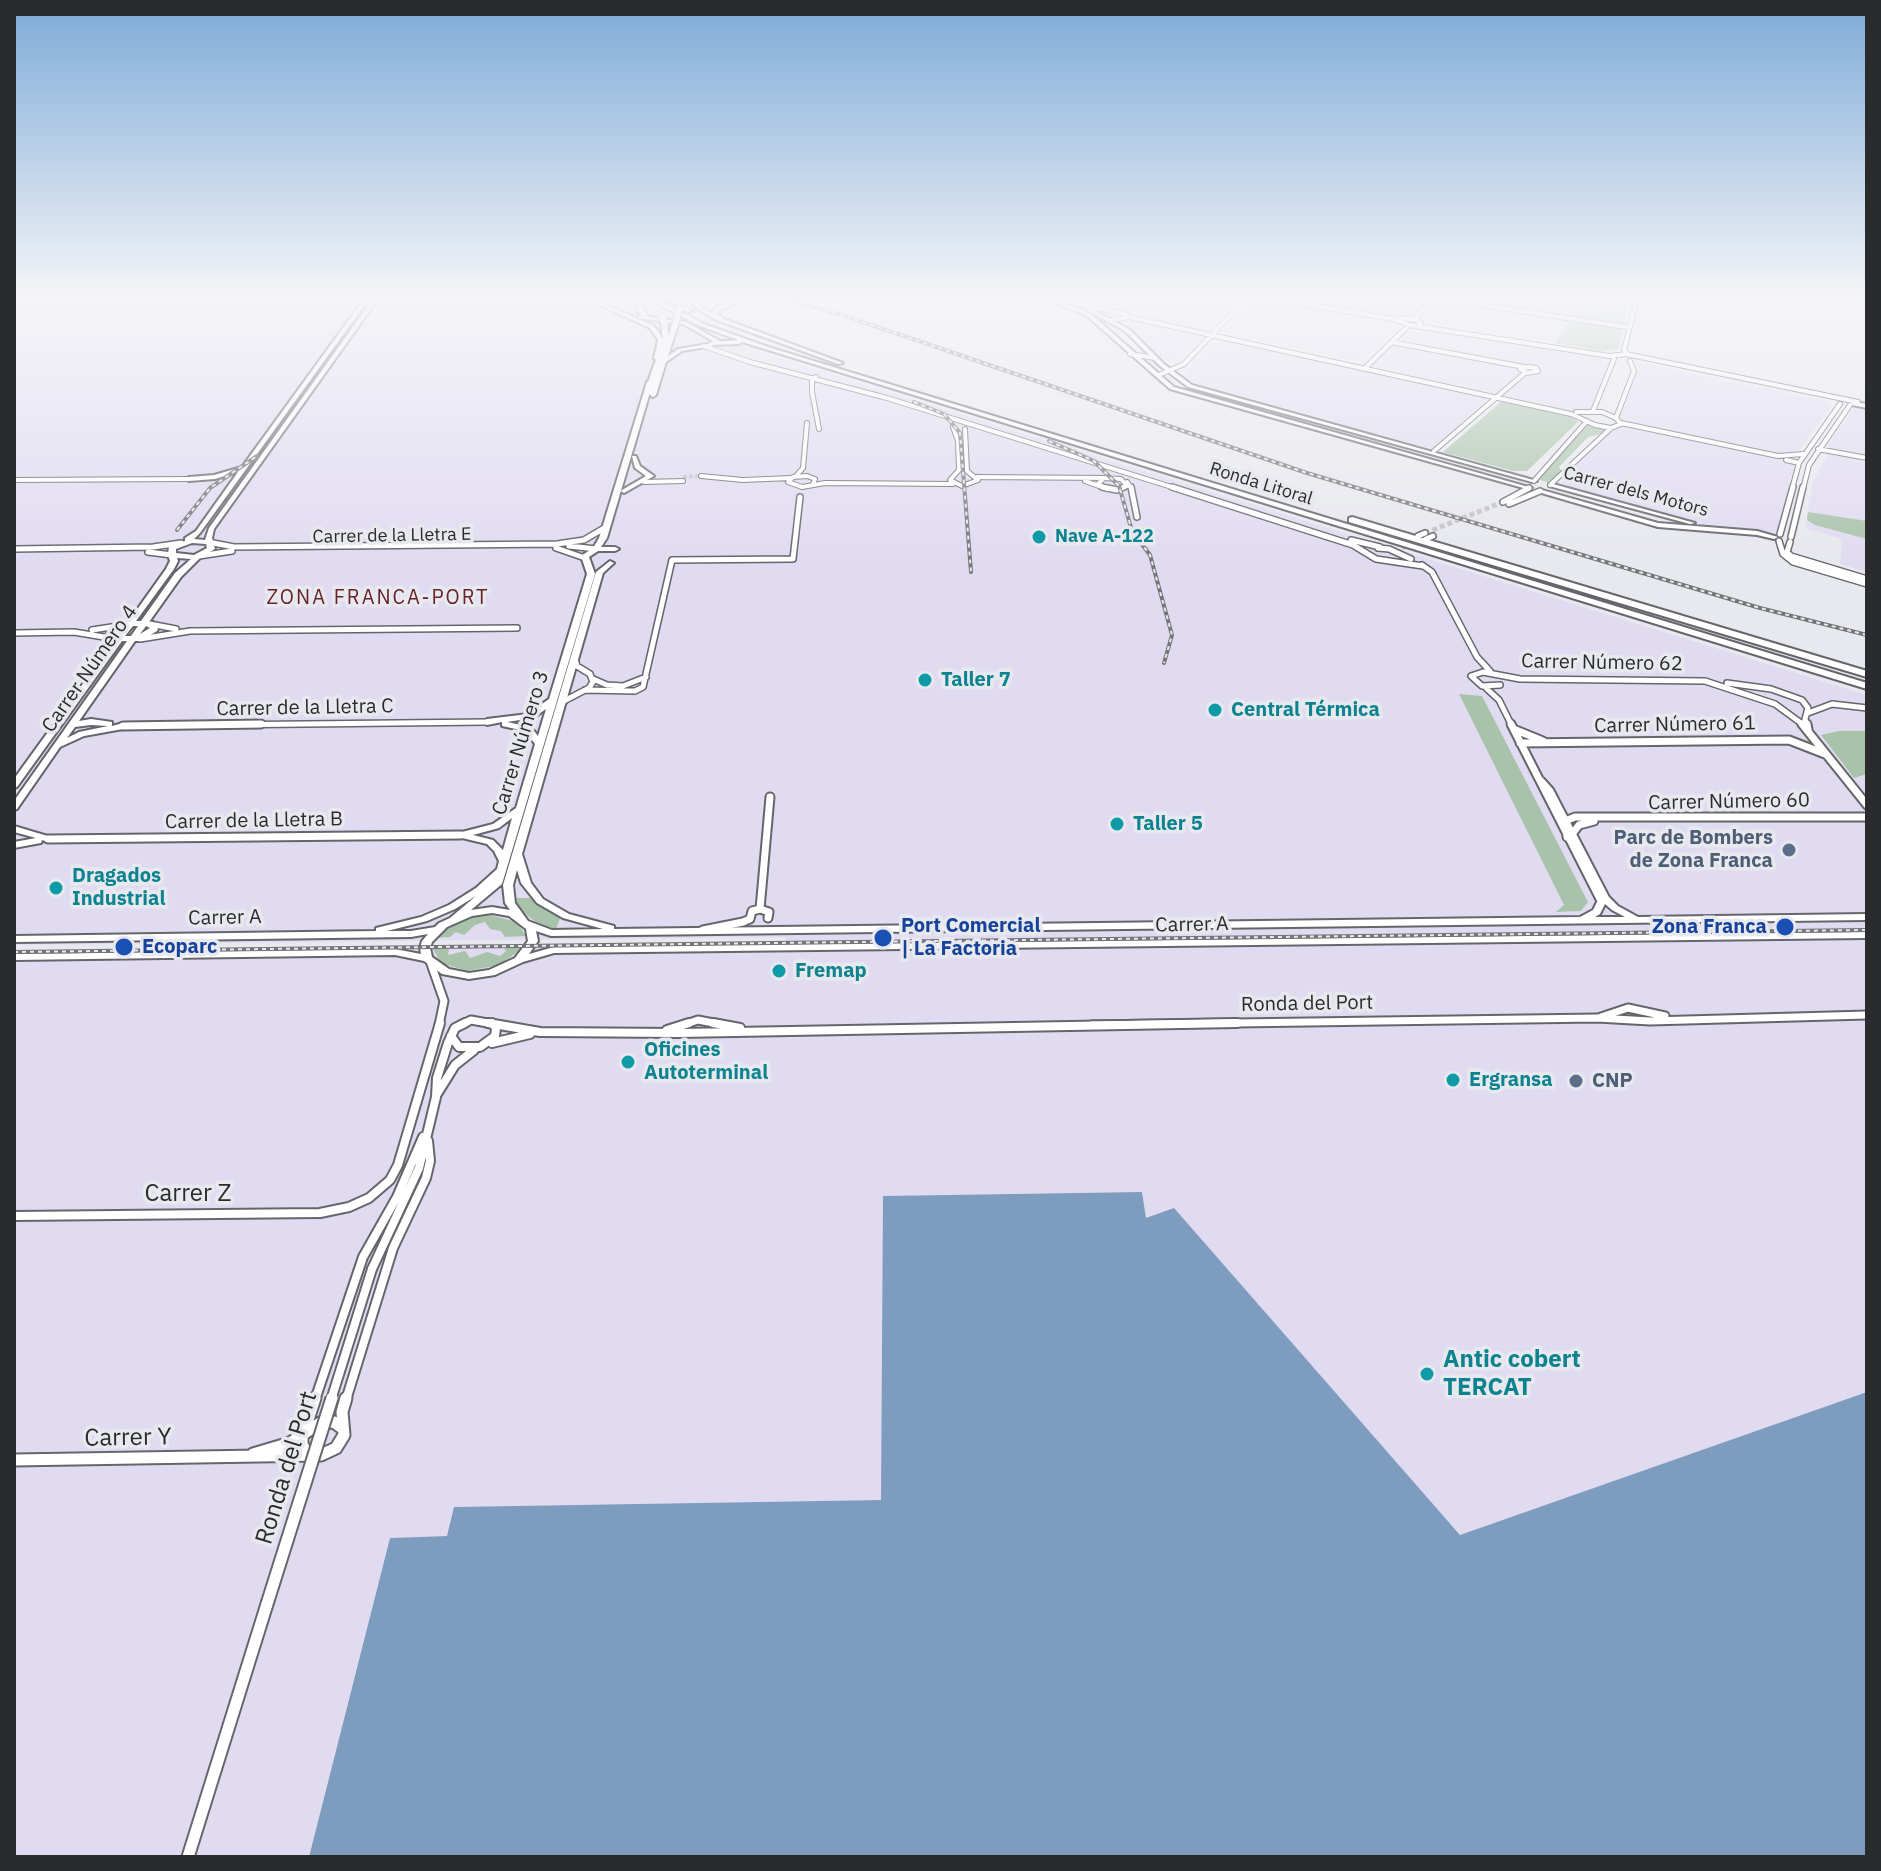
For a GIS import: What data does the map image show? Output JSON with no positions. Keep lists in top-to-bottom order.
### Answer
{
  "streets": {
    "highway": ["Ronda Litoral"],
    "main road": [
      "Carrer dels Motors",
      "Carrer Número 4",
      "Carrer Número 3",
      "Carrer A"
    ],
    "street": [
      "Carrer de la Lletra E",
      "Carrer Número 62",
      "Carrer de la Lletra C",
      "Carrer Número 61",
      "Carrer Número 60",
      "Carrer de la Lletra B",
      "Ronda del Port",
      "Carrer Z",
      "Carrer Y"
    ]
  },
  "crossings": [
    ["Carrer de la Lletra E", "Carrer Número 4"],
    ["Carrer de la Lletra E", "Carrer Número 3"],
    ["Carrer Número 62", "Carrer Número 61"],
    ["Carrer Número 3", "Carrer A"],
    ["Carrer Número 3", "Carrer Z"],
    ["Carrer A", "Carrer Z"]
  ],
  "districts": ["ZONA FRANCA-PORT"],
  "places": [
    "Nave A-122",
    "Taller 7",
    "Central Térmica",
    "Taller 5",
    "Parc de Bombers de Zona Franca",
    "Dragados Industrial",
    "Zona Franca",
    "Port Comercial | La Factoria",
    "Ecoparc",
    "Fremap",
    "Oficines Autoterminal",
    "Ergransa",
    "CNP",
    "Antic cobert TERCAT"
  ]
}
